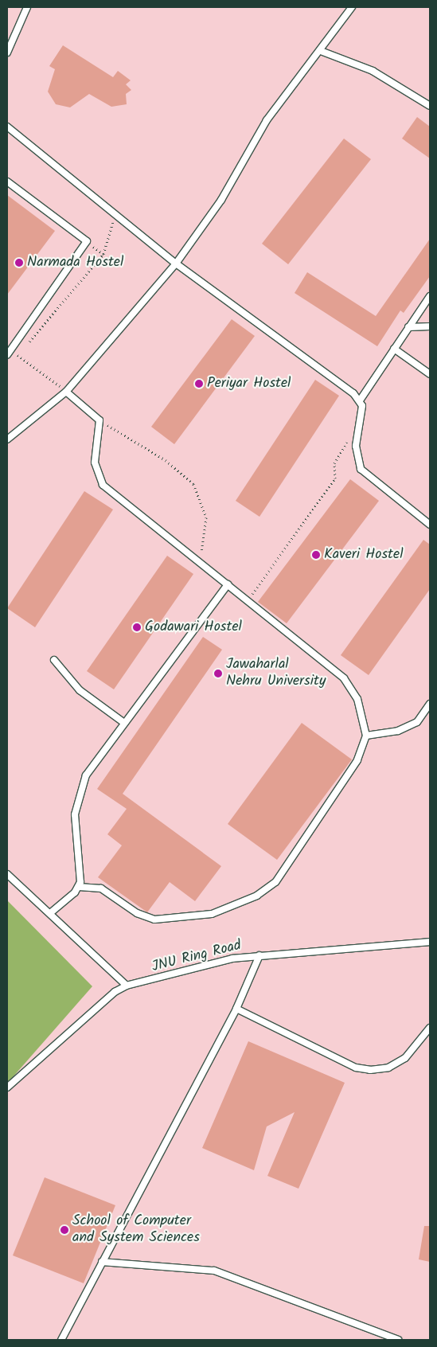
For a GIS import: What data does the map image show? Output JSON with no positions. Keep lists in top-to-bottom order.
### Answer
{
  "streets": {
    "lane": ["JNU Ring Road"]
  },
  "places": [
    "Narmada Hostel",
    "Periyar Hostel",
    "Kaveri Hostel",
    "Godawari Hostel",
    "Jawaharlal Nehru University",
    "School of Computer and System Sciences"
  ]
}
